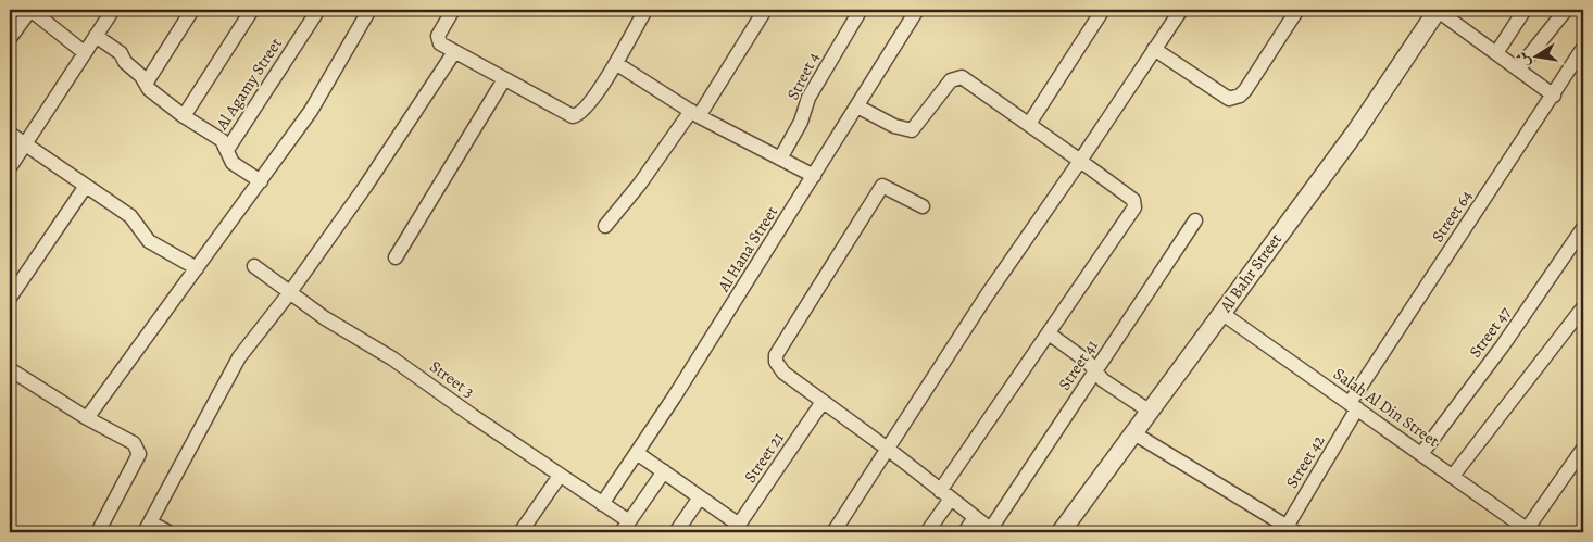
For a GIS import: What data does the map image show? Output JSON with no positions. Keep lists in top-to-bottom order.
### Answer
{
  "streets": {
    "street": [
      "Street 4",
      "Al Agamy Street",
      "Street 64",
      "Al Hana' Street",
      "Al Bahr Street",
      "Street 47",
      "Street 41",
      "Street 3",
      "Salah Al Din Street",
      "Street 21",
      "Street 42"
    ]
  },
  "crossings": [
    ["Street 64", "Salah Al Din Street"],
    ["Street 64", "Street 42"],
    ["Al Hana' Street", "Street 3"],
    ["Al Bahr Street", "Salah Al Din Street"],
    ["Street 47", "Salah Al Din Street"],
    ["Salah Al Din Street", "Street 42"]
  ],
  "north": "left"
}
